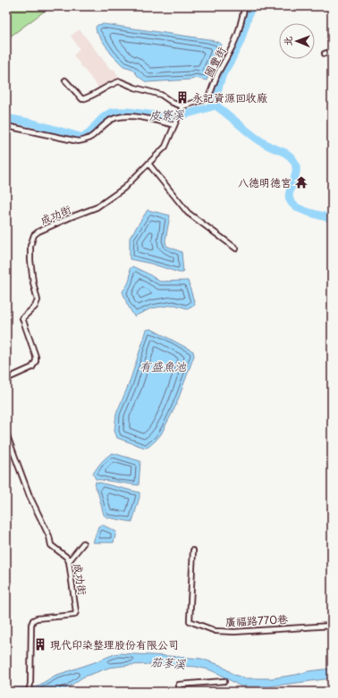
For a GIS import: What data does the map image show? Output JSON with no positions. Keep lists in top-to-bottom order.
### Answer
{
  "streets": {
    "street": ["國豐街", "成功街", "廣福路770巷"]
  },
  "crossings": [
    ["國豐街", "成功街"]
  ],
  "water": ["皮寮溪", "有盛魚池", "茄苳溪"],
  "places": {
    "building": ["永記資源回收廠", "現代印染整理股份有限公司"],
    "temple": ["八德明德宮"]
  },
  "north": "left"
}
